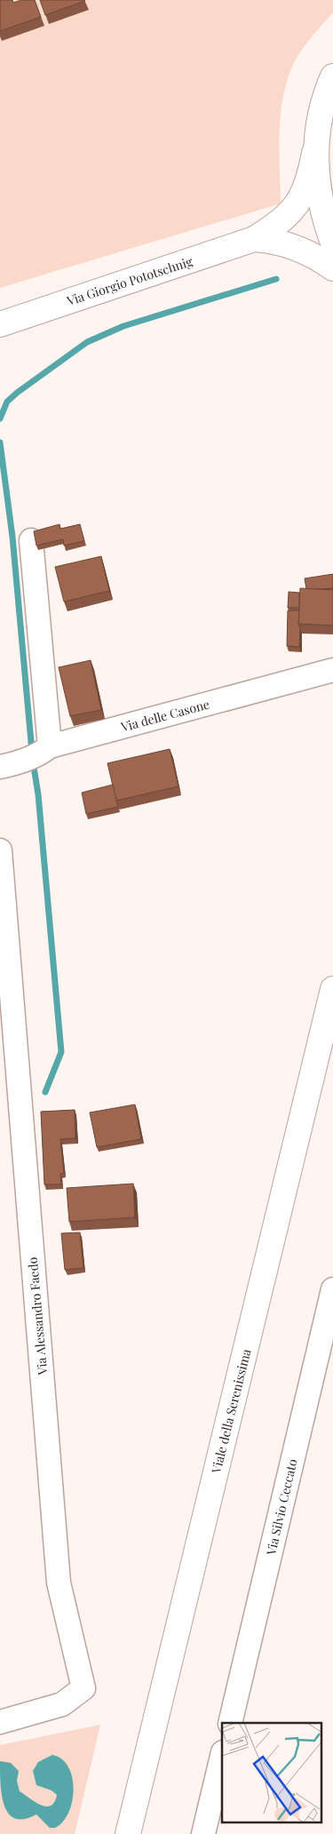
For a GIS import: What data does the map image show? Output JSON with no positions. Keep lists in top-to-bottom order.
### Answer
{
  "streets": {
    "main road": ["Via Giorgio Pototschnig", "Viale della Serenissima"],
    "street": ["Via delle Casone", "Via Alessandro Faedo", "Via Silvio Ceccato"]
  }
}
